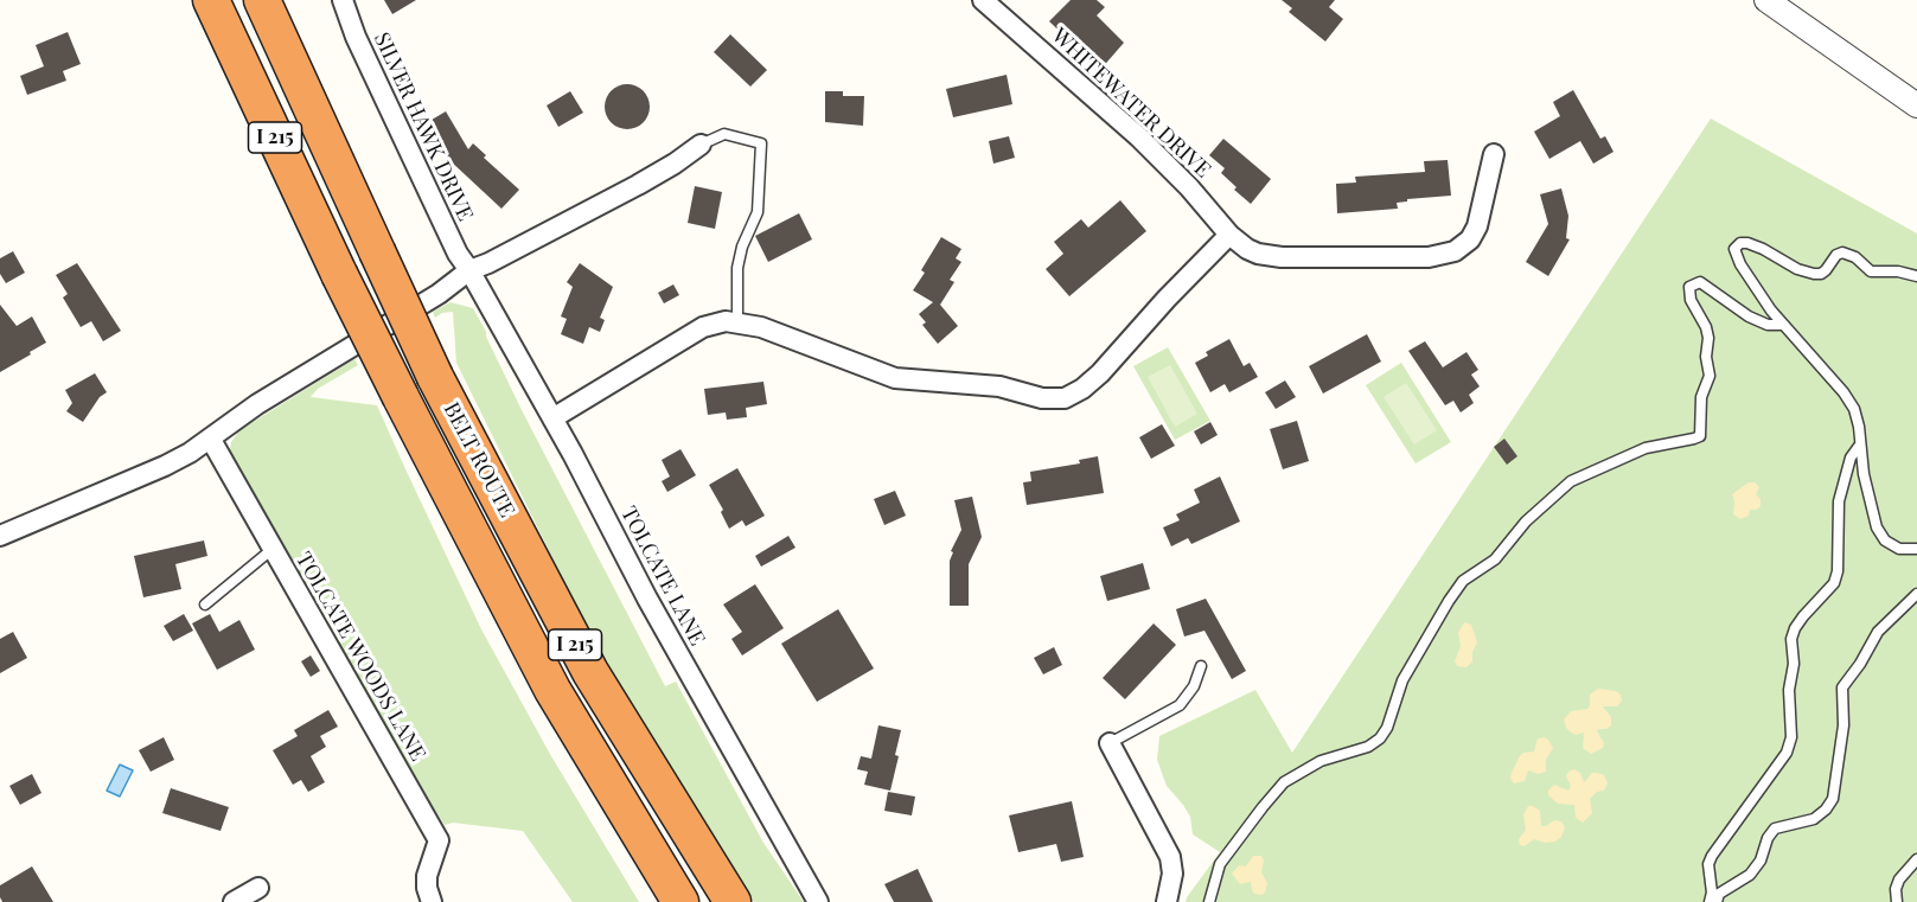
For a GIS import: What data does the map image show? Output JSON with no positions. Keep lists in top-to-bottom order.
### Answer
{
  "streets": {
    "highway": ["I 215", "BELT ROUTE"],
    "street": [
      "WHITEWATER DRIVE",
      "SILVER HAWK DRIVE",
      "TOLCATE LANE",
      "TOLCATE WOODS LANE"
    ]
  },
  "crossings": [
    ["SILVER HAWK DRIVE", "TOLCATE LANE"]
  ]
}
